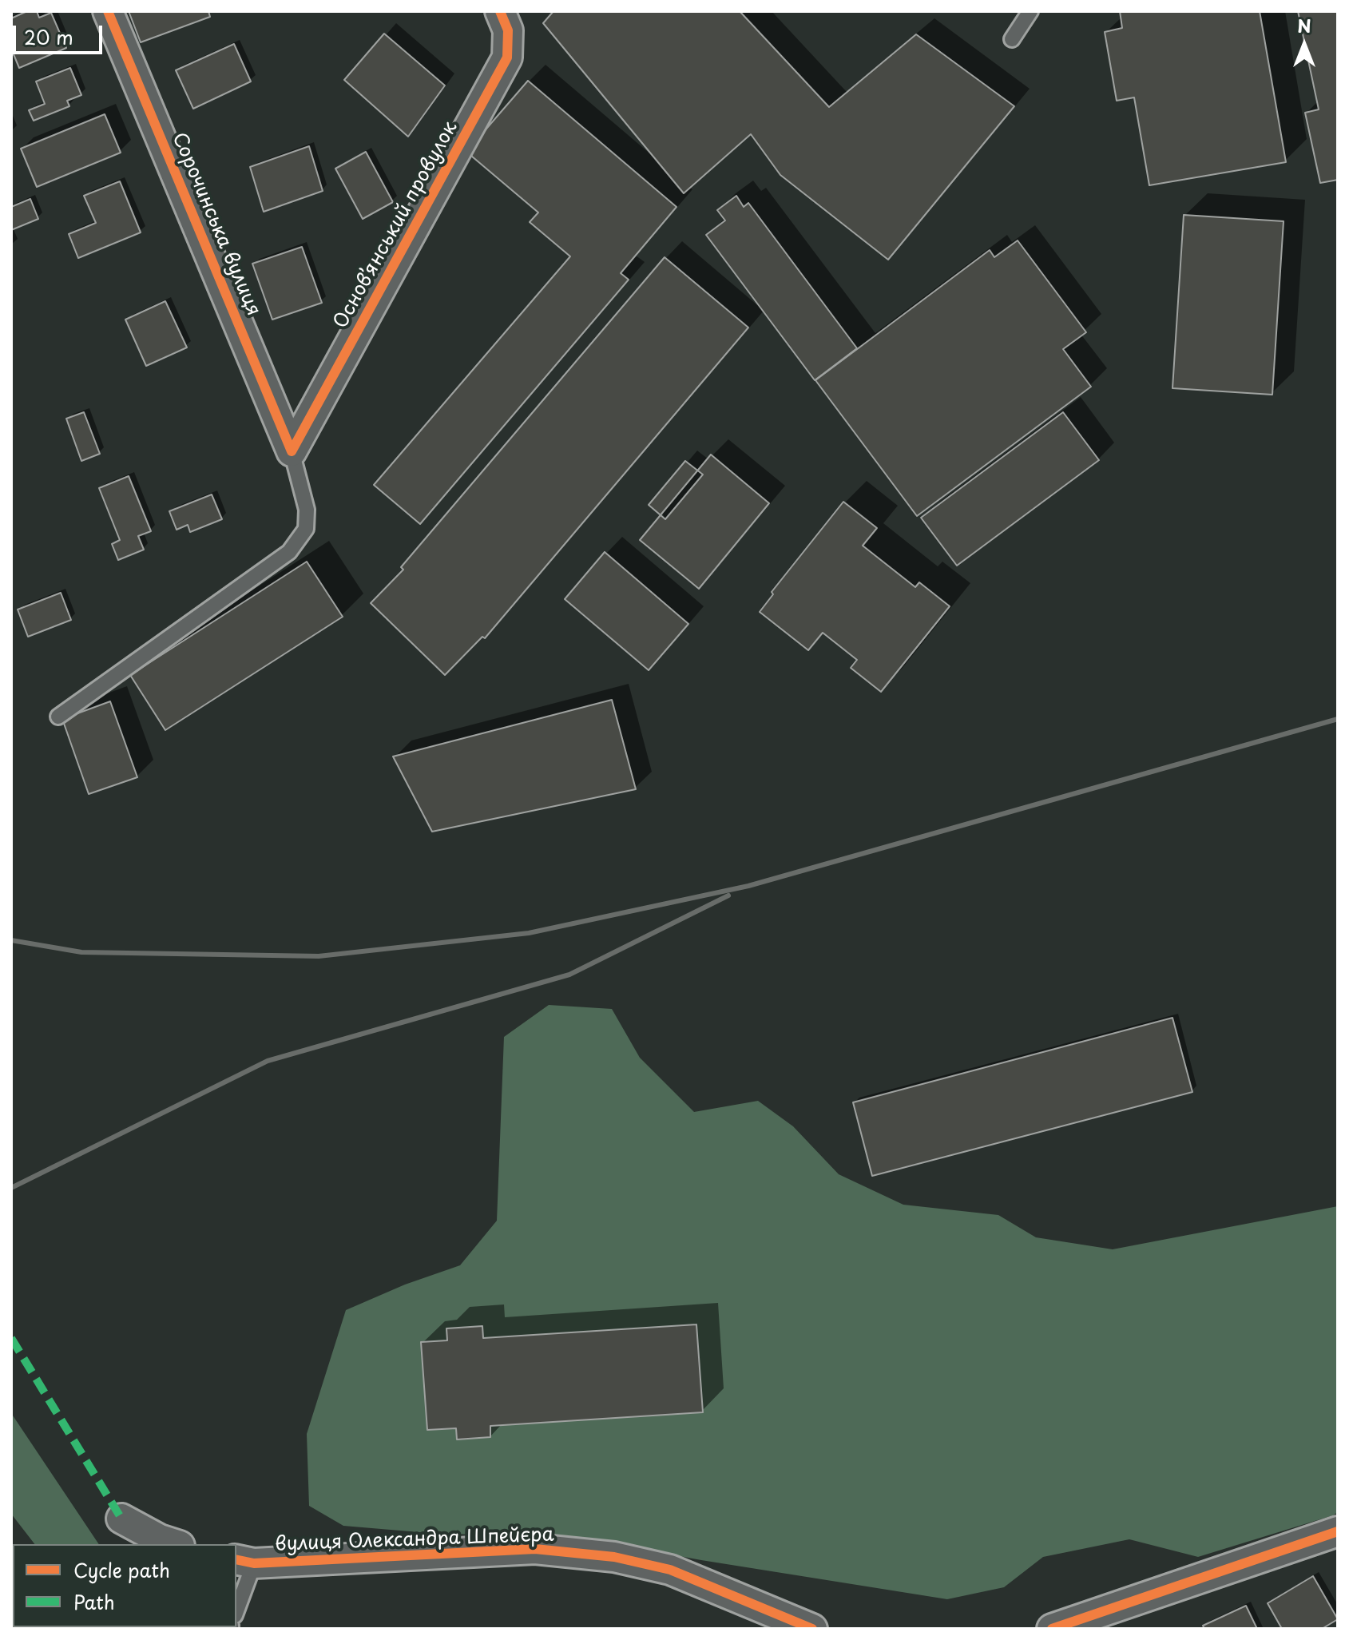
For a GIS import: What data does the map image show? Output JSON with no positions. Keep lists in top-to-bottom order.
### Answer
{
  "streets": {
    "street": ["Сорочинська вулиця", "Основ’янський провулок", "вулиця Олександра Шпейєра"]
  },
  "crossings": [
    ["Сорочинська вулиця", "Основ’янський провулок"]
  ],
  "legend": ["Cycle path", "Path"],
  "scale_bar": "20 m",
  "north": "top"
}
